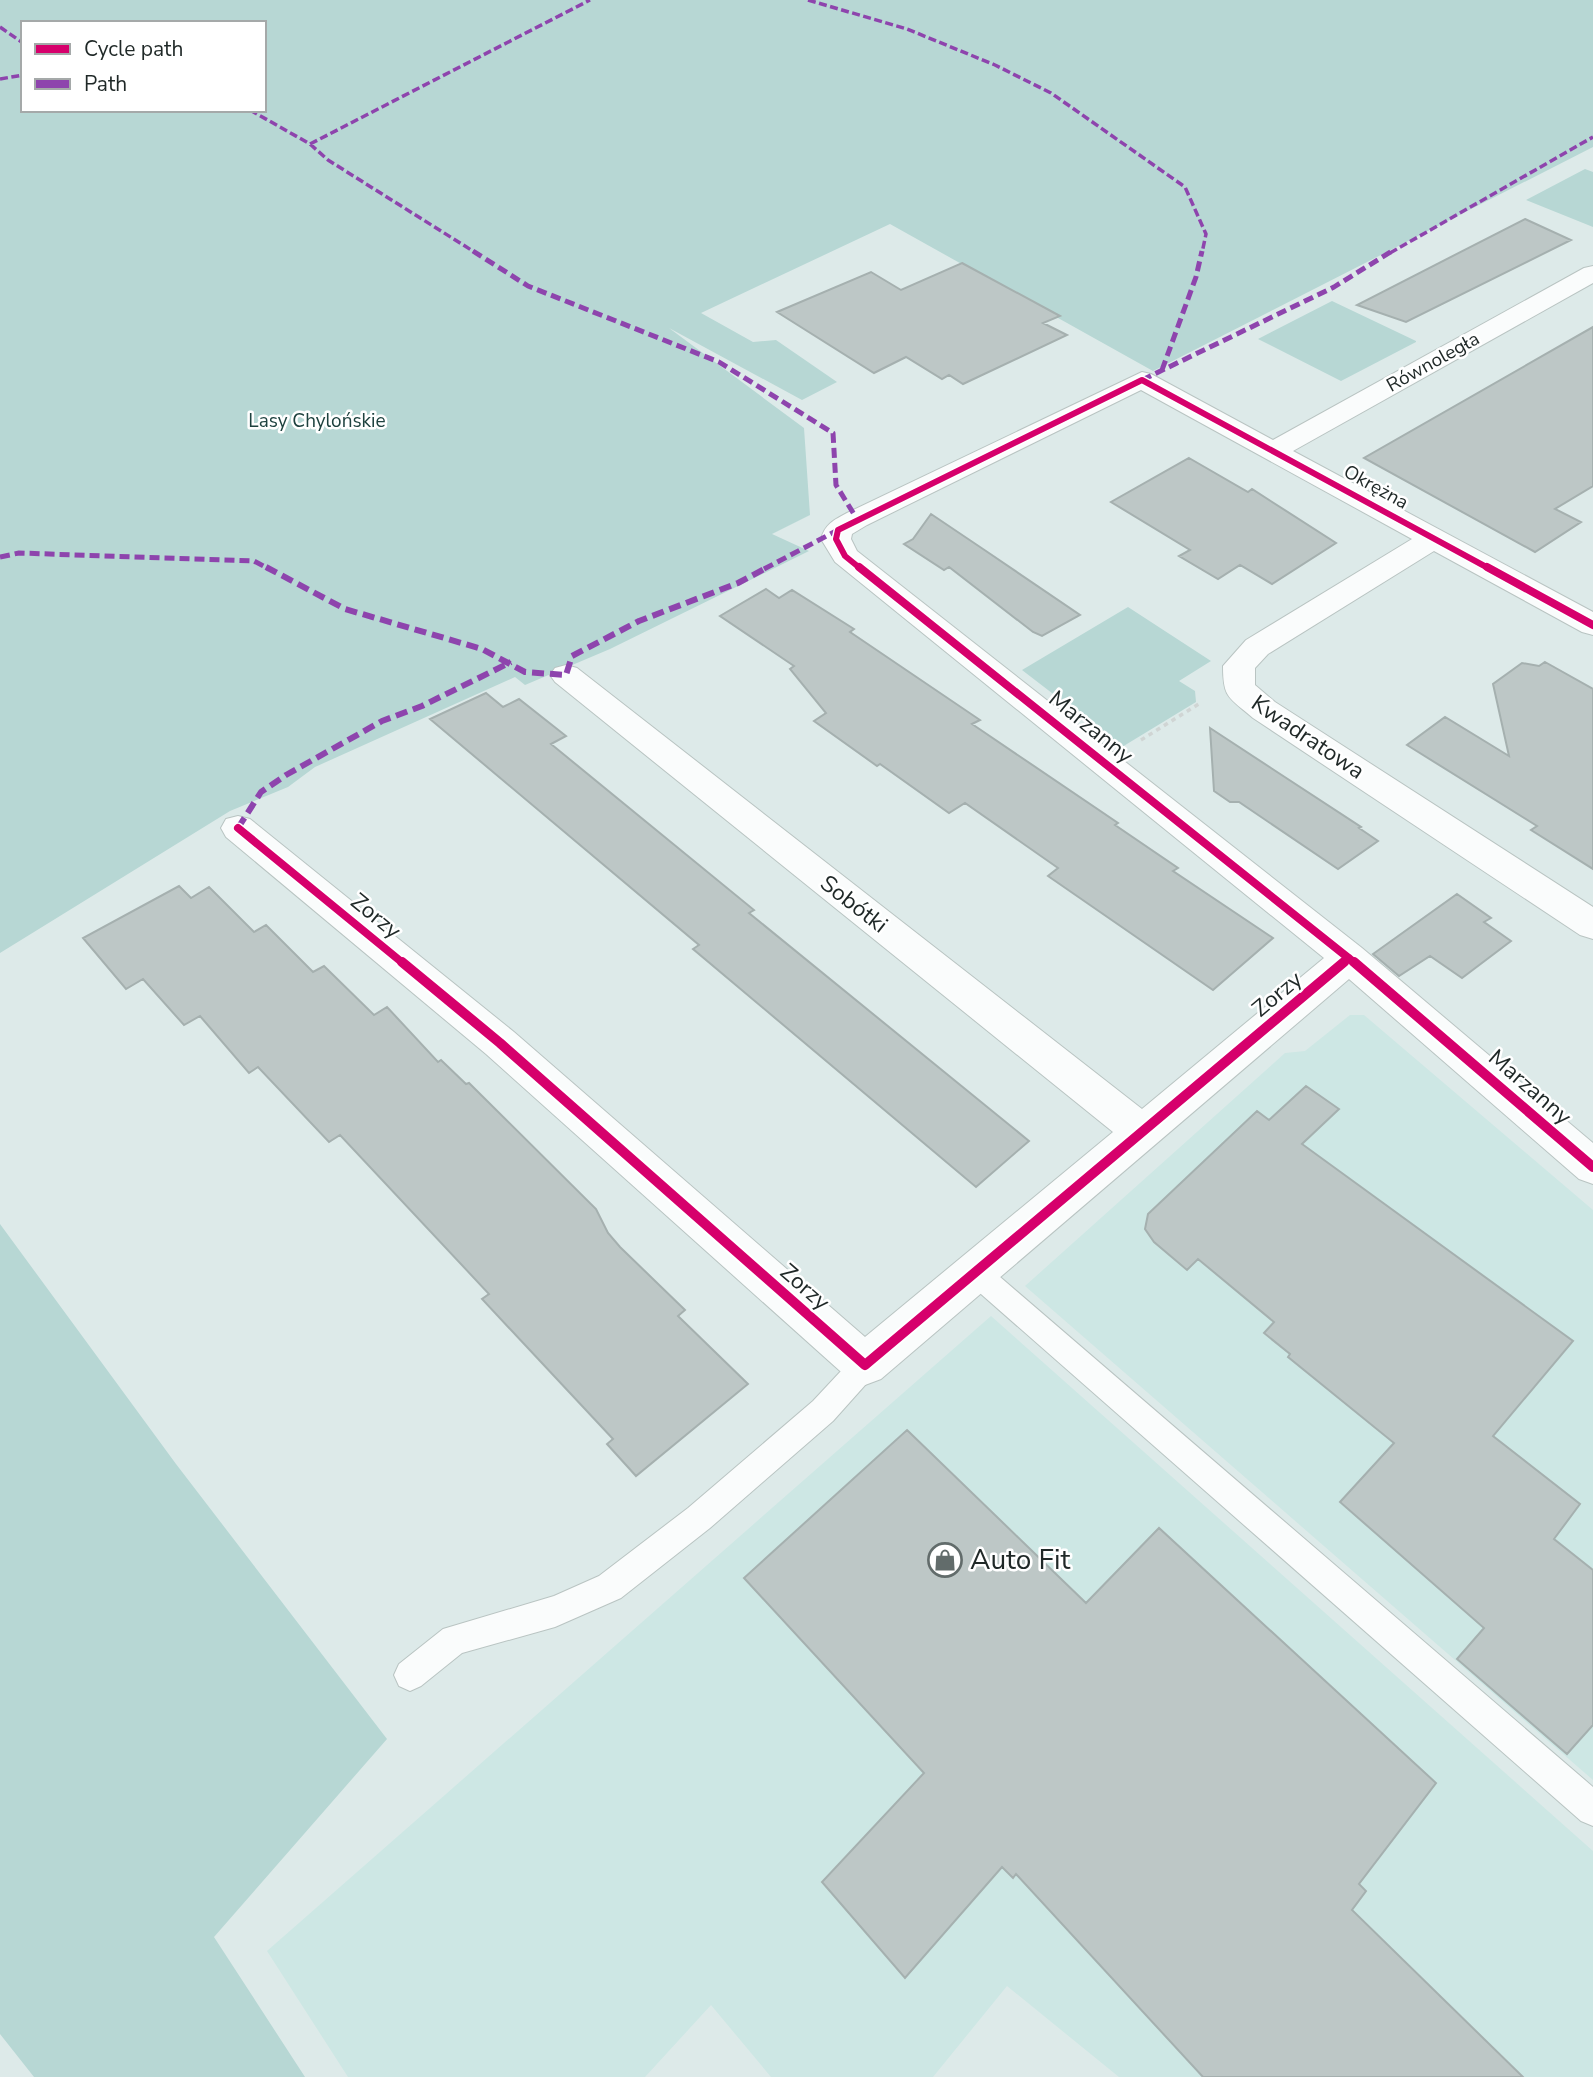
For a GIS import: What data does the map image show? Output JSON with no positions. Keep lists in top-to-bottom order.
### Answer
{
  "streets": {
    "street": [
      "Równoległa",
      "Okrężna",
      "Marzanny",
      "Kwadratowa",
      "Sobótki",
      "Zorzy"
    ]
  },
  "crossings": [
    ["Równoległa", "Okrężna"],
    ["Okrężna", "Marzanny"],
    ["Okrężna", "Kwadratowa"],
    ["Marzanny", "Zorzy"],
    ["Sobótki", "Zorzy"]
  ],
  "parks": ["Lasy Chylońskie"],
  "places": {
    "shop": ["Auto Fit"]
  },
  "legend": ["Cycle path", "Path"]
}
